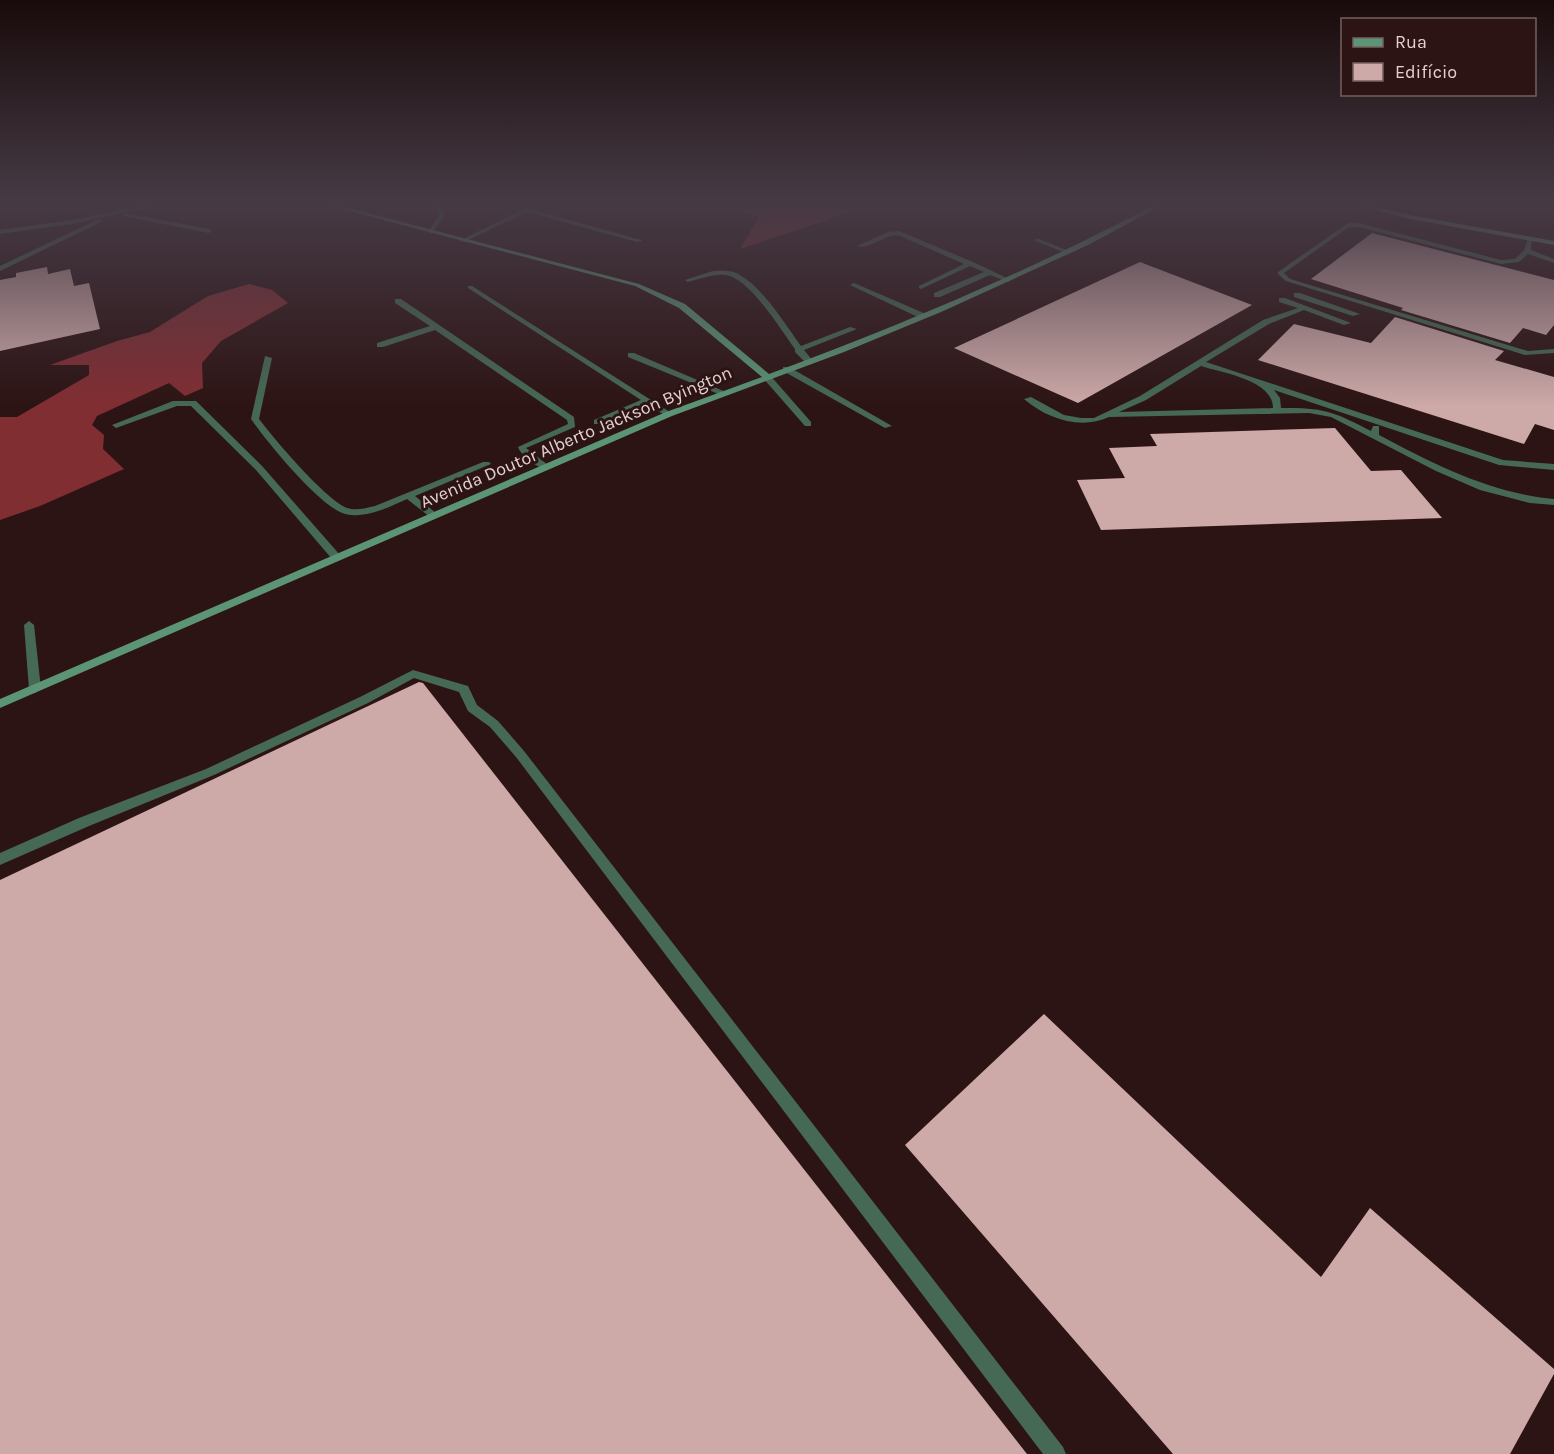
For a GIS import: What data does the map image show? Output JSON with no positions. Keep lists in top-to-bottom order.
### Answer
{
  "streets": {
    "main road": ["Avenida Doutor Alberto Jackson Byington"]
  },
  "legend": ["Rua", "Edifício"]
}
